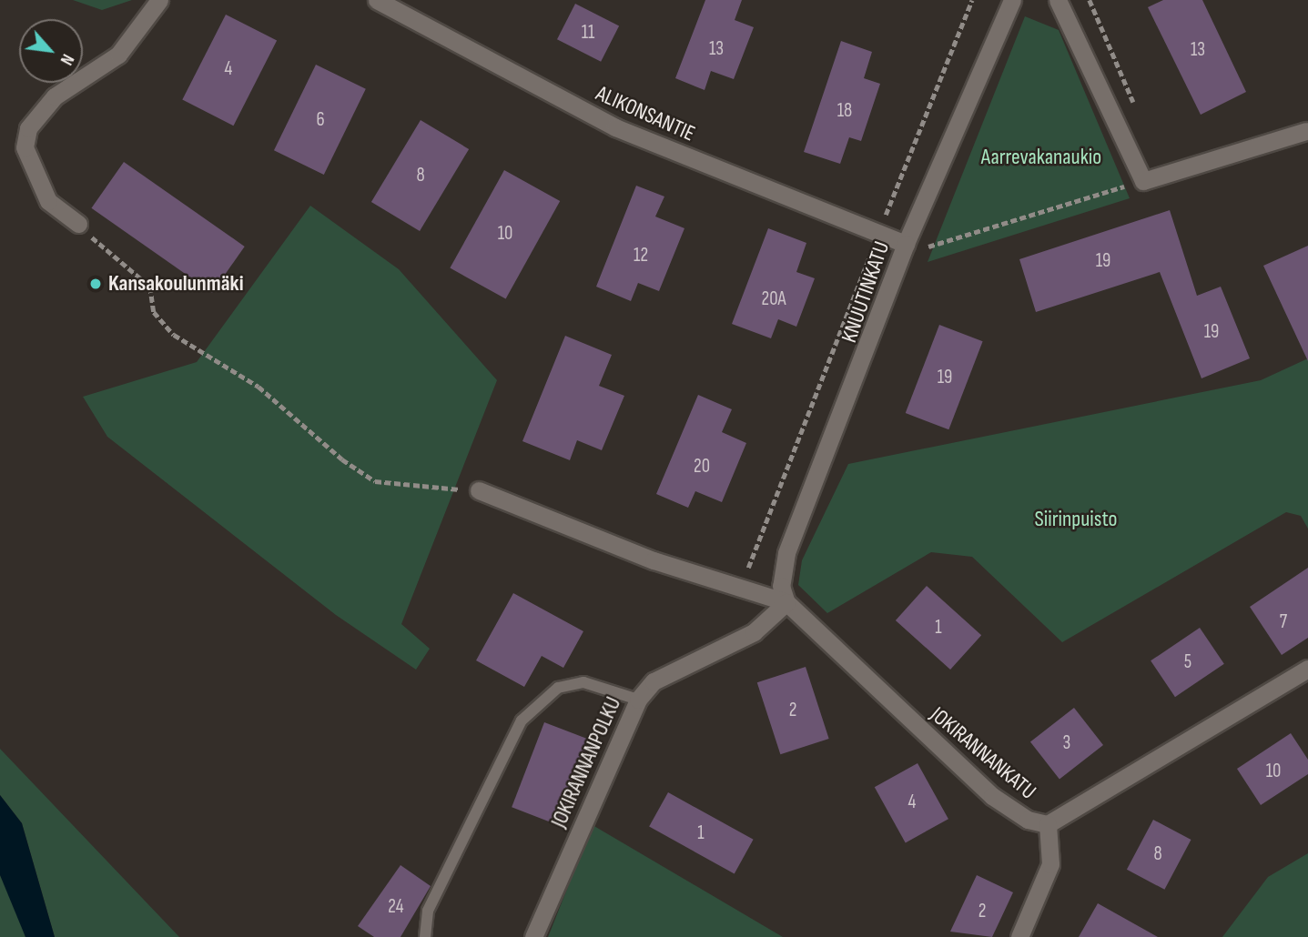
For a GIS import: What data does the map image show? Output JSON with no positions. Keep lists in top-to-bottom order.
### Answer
{
  "streets": {
    "street": [
      "ALIKONSANTIE",
      "KNUUTINKATU",
      "JOKIRANNANKATU",
      "JOKIRANNANPOLKU"
    ]
  },
  "crossings": [
    ["ALIKONSANTIE", "KNUUTINKATU"],
    ["KNUUTINKATU", "JOKIRANNANKATU"],
    ["KNUUTINKATU", "JOKIRANNANPOLKU"],
    ["JOKIRANNANKATU", "JOKIRANNANPOLKU"]
  ],
  "parks": ["Aarrevakanaukio", "Siirinpuisto"],
  "places": ["Kansakoulunmäki"],
  "house_numbers": [
    "11",
    "13",
    "13",
    "4",
    "18",
    "6",
    "8",
    "10",
    "12",
    "19",
    "20A",
    "19",
    "19",
    "20",
    "7",
    "1",
    "5",
    "2",
    "3",
    "10",
    "4",
    "1",
    "8",
    "24",
    "2"
  ],
  "north": "bottom right"
}
